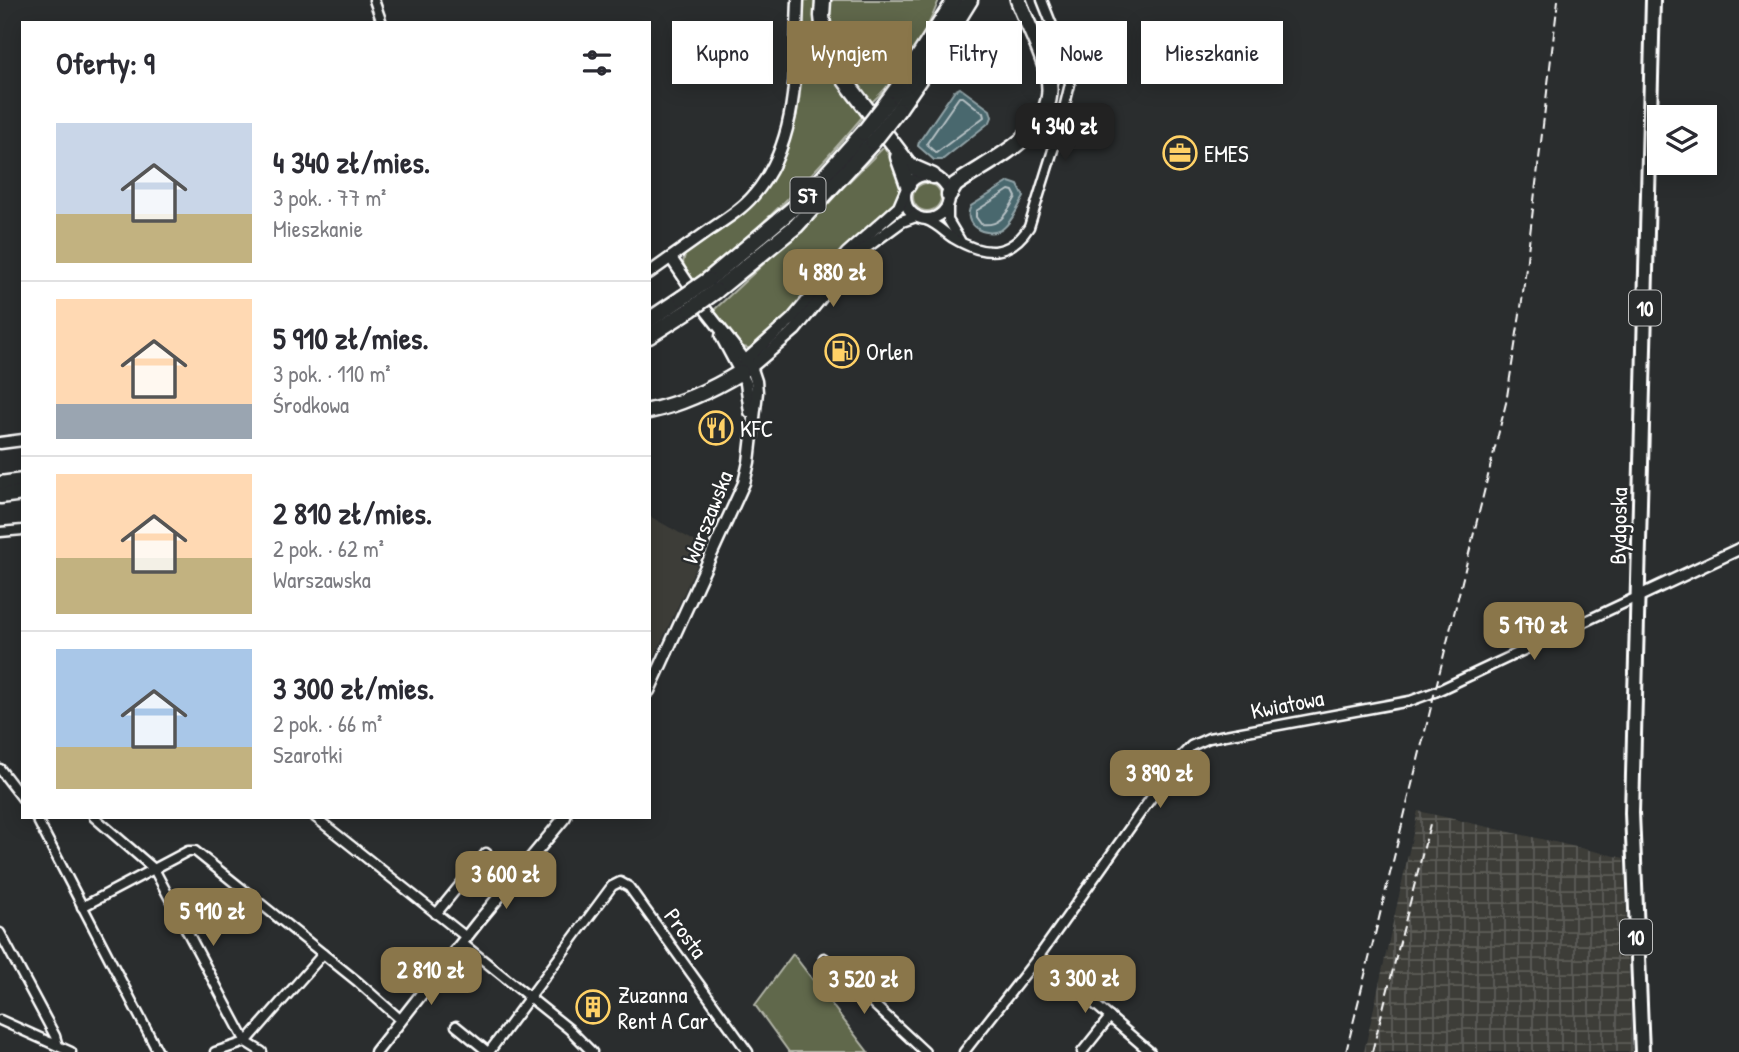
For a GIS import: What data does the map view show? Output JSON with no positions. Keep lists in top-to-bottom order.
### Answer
{
  "streets": {
    "highway": ["S7"],
    "main road": ["10", "Bydgoska"],
    "street": ["Warszawska", "Kwiatowa", "Prosta"]
  },
  "crossings": [
    ["Bydgoska", "Kwiatowa"]
  ],
  "places": {
    "office": ["EMES"],
    "fuel station": ["Orlen"],
    "restaurant": ["KFC"],
    "building": ["Zuzanna Rent A Car"]
  },
  "page": {
    "chip": [
      "Kupno",
      "Wynajem",
      "Filtry",
      "Nowe",
      "Mieszkanie"
    ],
    "heading": "Oferty: 9",
    "price": [
      "4 340 zł",
      "4 880 zł",
      "5 170 zł",
      "3 890 zł",
      "3 600 zł",
      "5 910 zł",
      "2 810 zł",
      "3 300 zł",
      "3 520 zł"
    ],
    "list": [
      {
        "name": "4 340 zł/mies.",
        "note": "3 pok. · 77 m² · Mieszkanie"
      },
      {
        "name": "5 910 zł/mies.",
        "note": "3 pok. · 110 m² · Środkowa"
      },
      {
        "name": "2 810 zł/mies.",
        "note": "2 pok. · 62 m² · Warszawska"
      },
      {
        "name": "3 300 zł/mies.",
        "note": "2 pok. · 66 m² · Szarotki"
      }
    ]
  }
}
